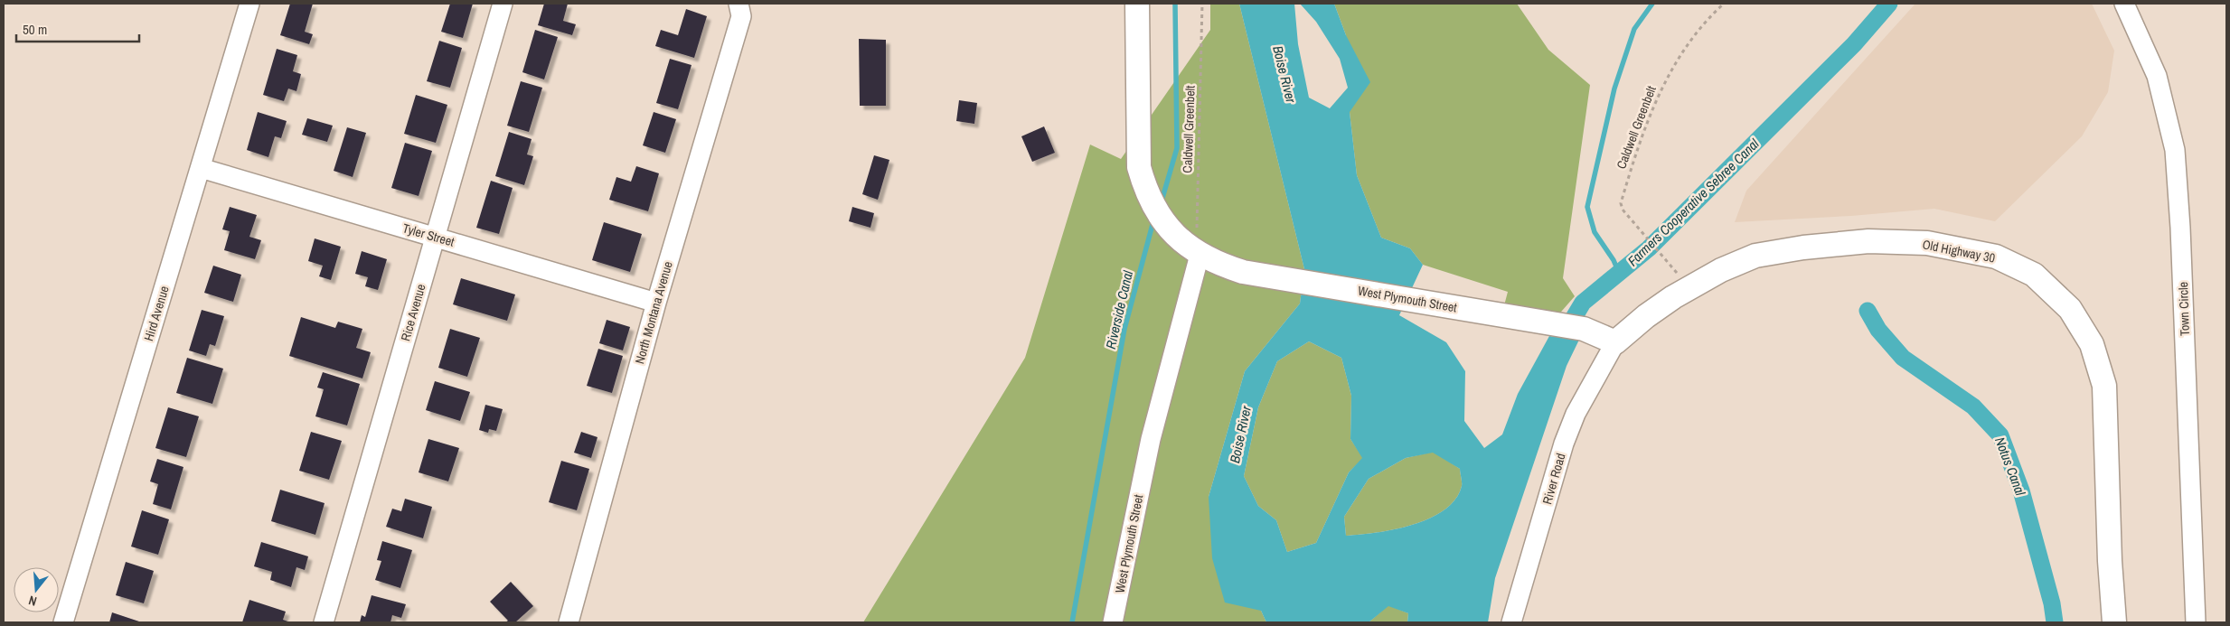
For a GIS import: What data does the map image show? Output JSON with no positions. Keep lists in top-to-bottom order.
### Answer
{
  "streets": {
    "street": [
      "Tyler Street",
      "Old Highway 30",
      "West Plymouth Street",
      "Town Circle",
      "Rice Avenue",
      "North Montana Avenue",
      "Hird Avenue",
      "River Road"
    ],
    "path": ["Caldwell Greenbelt"]
  },
  "crossings": [
    ["Caldwell Greenbelt", "West Plymouth Street"],
    ["Tyler Street", "Rice Avenue"],
    ["Tyler Street", "North Montana Avenue"],
    ["Tyler Street", "Hird Avenue"],
    ["Old Highway 30", "West Plymouth Street"],
    ["Old Highway 30", "River Road"],
    ["West Plymouth Street", "River Road"]
  ],
  "water": [
    "Boise River",
    "Farmers Cooperative Sebree Canal",
    "Riverside Canal",
    "Notus Canal"
  ],
  "scale_bar": "50 m",
  "north": "bottom"
}
